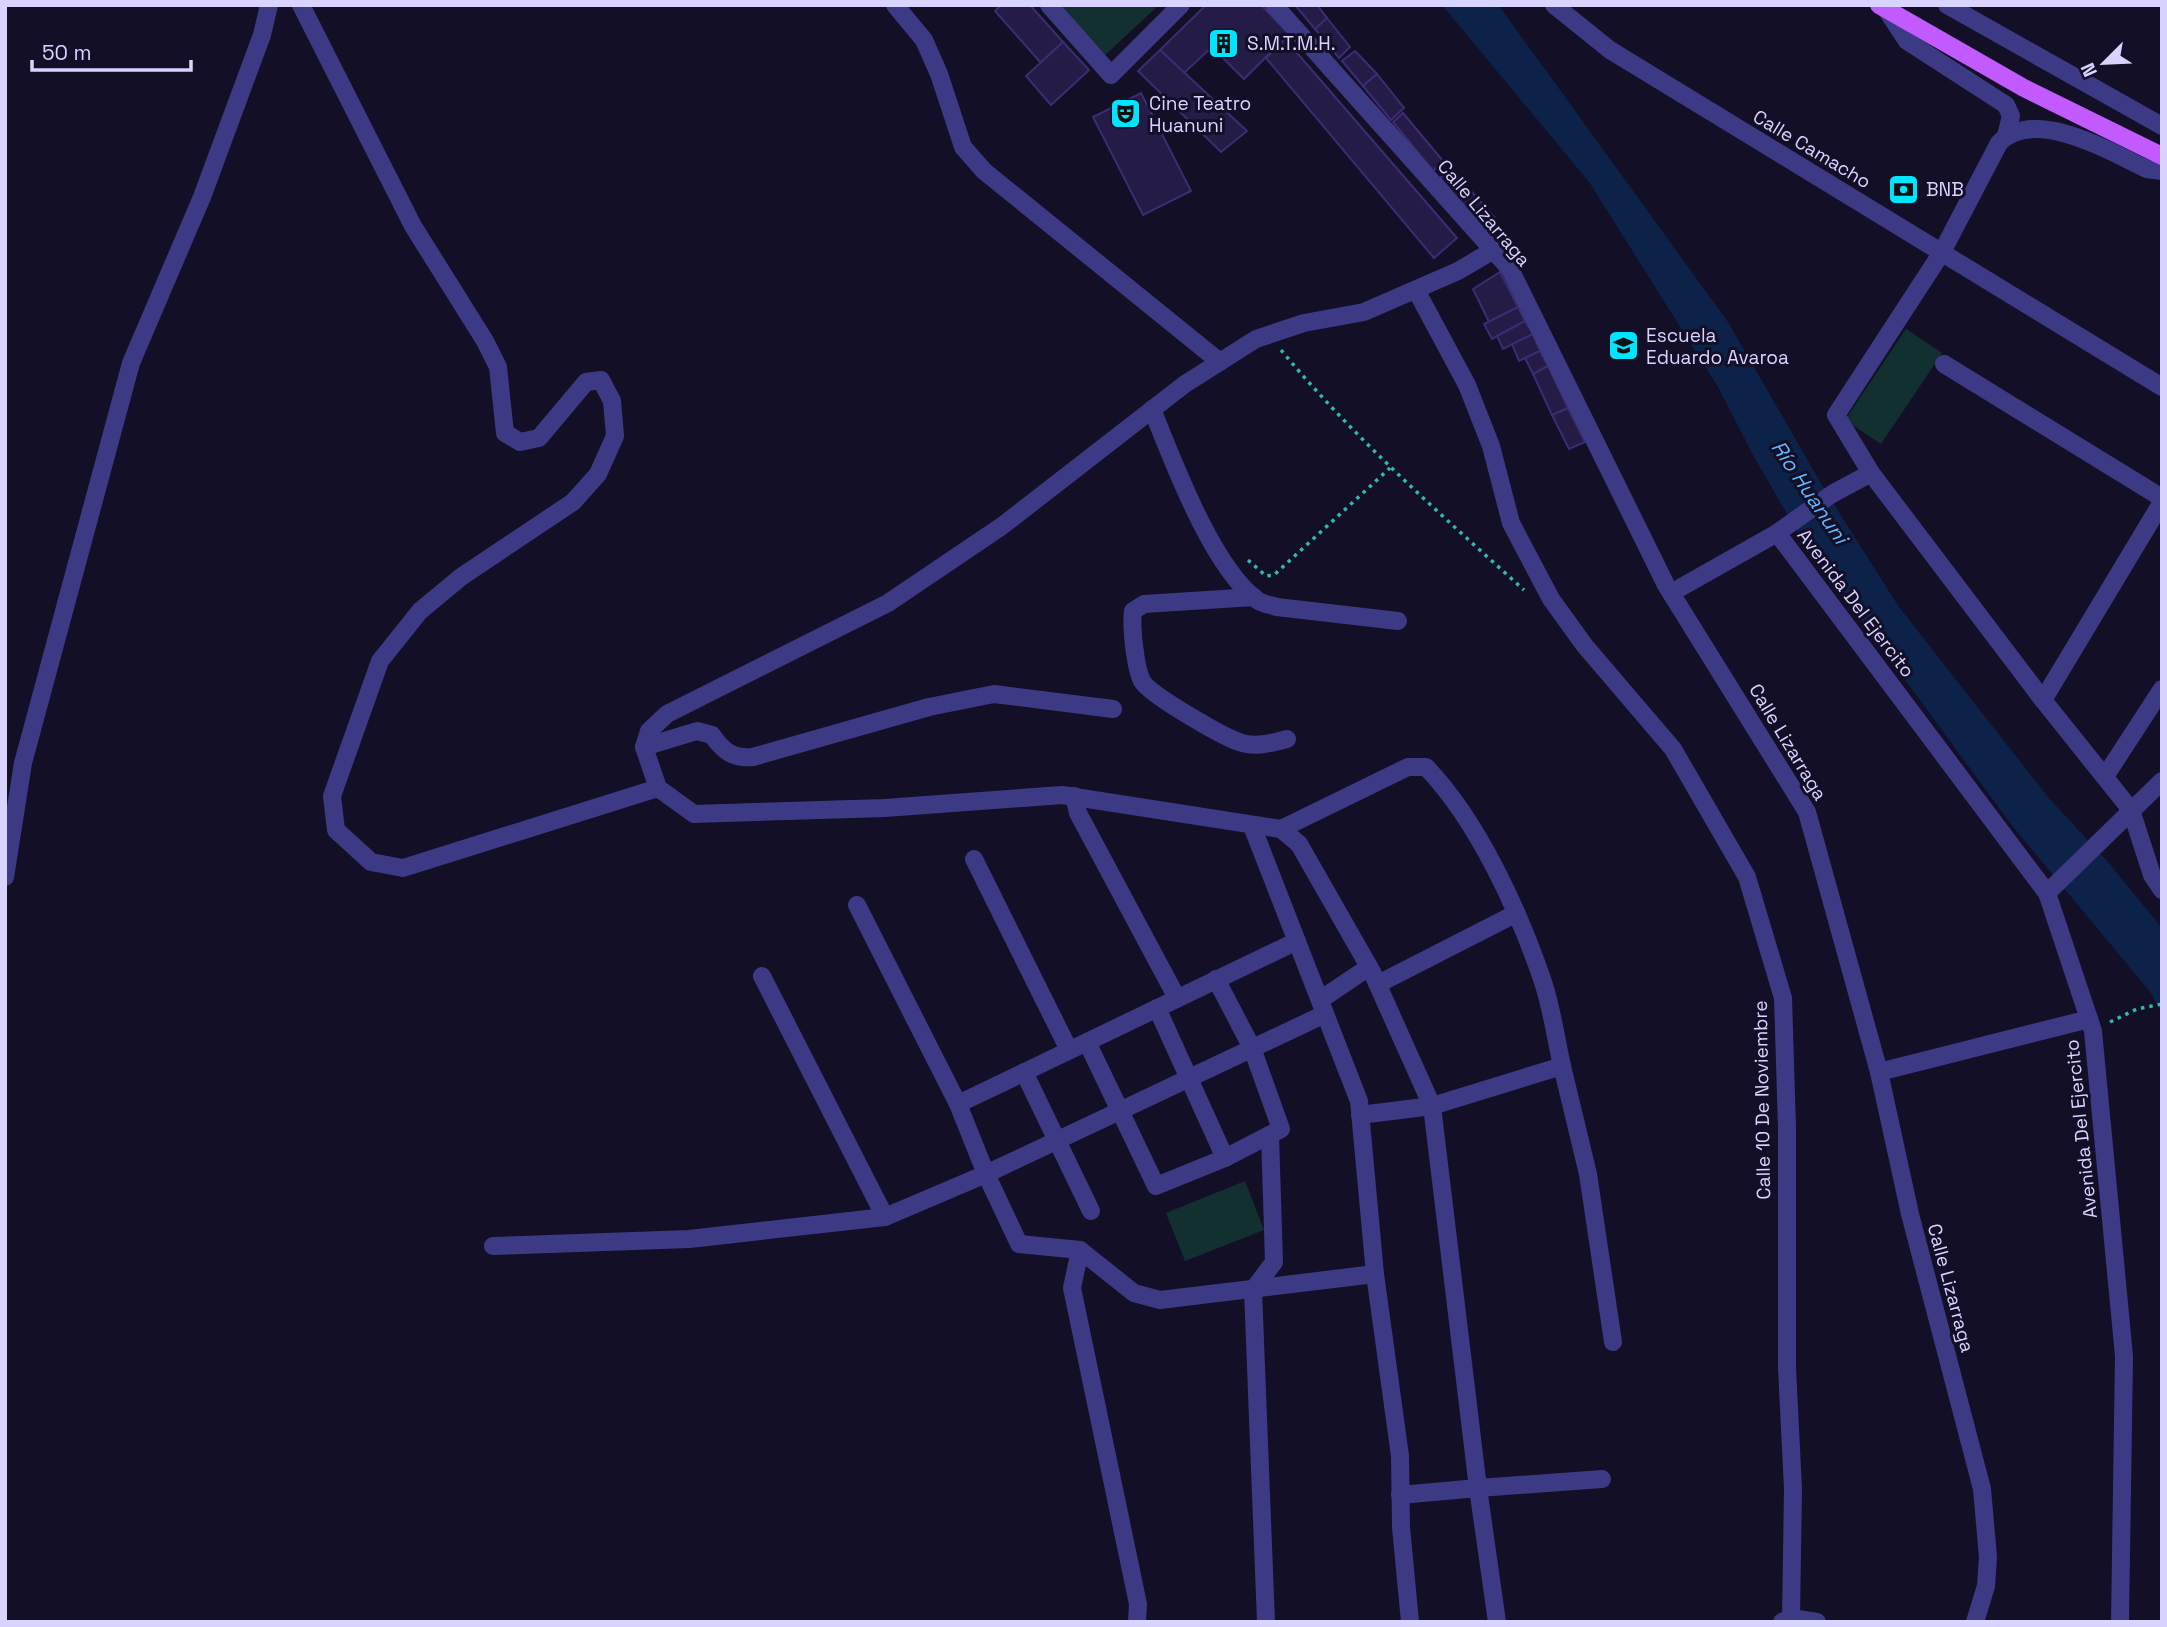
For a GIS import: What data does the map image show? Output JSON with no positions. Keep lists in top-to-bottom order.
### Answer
{
  "streets": {
    "street": [
      "Calle Camacho",
      "Calle Lizarraga",
      "Avenida Del Ejercito",
      "Calle 10 De Noviembre"
    ]
  },
  "water": ["Río Huanuni"],
  "places": {
    "building": ["S.M.T.M.H."],
    "theatre": ["Cine Teatro Huanuni"],
    "bank": ["BNB"],
    "school or university": ["Escuela Eduardo Avaroa"]
  },
  "scale_bar": "50 m",
  "north": "bottom left"
}
